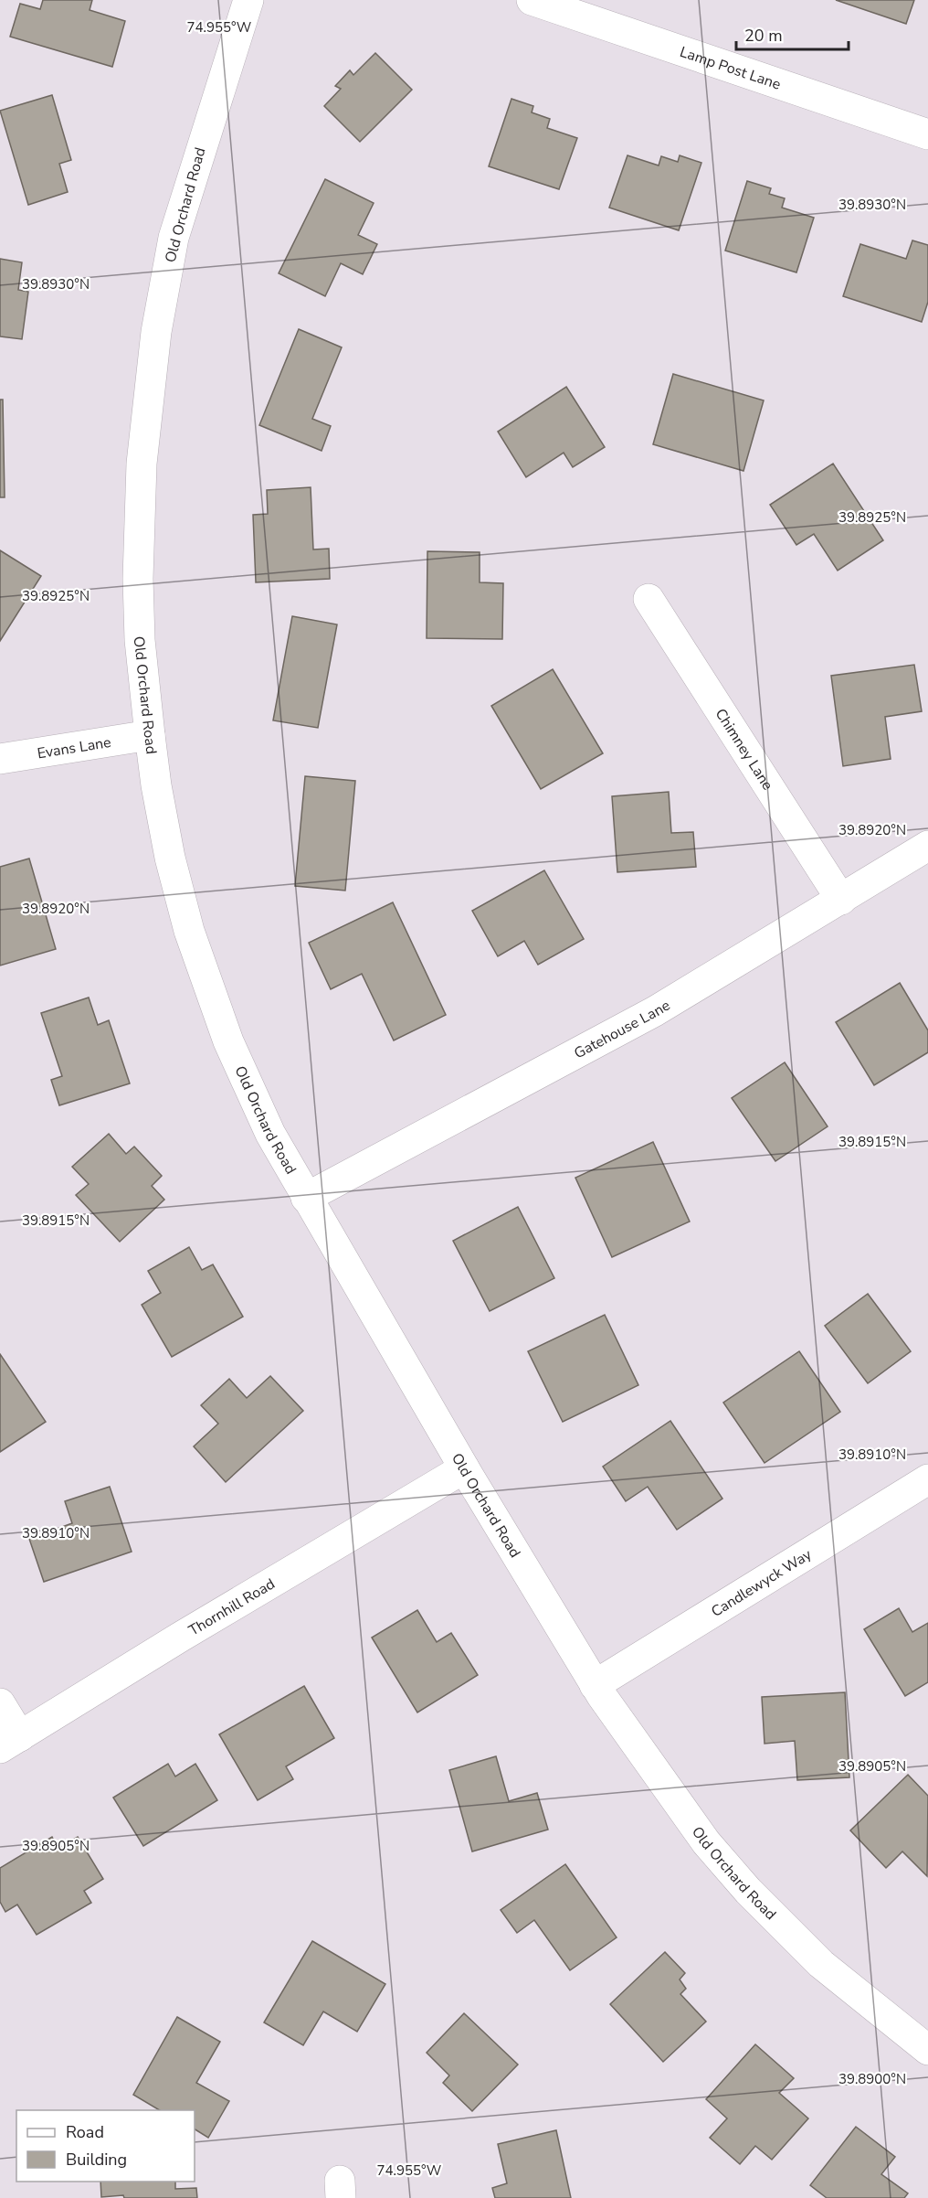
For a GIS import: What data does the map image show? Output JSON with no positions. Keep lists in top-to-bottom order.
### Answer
{
  "streets": {
    "street": [
      "Lamp Post Lane",
      "Old Orchard Road",
      "Evans Lane",
      "Chimney Lane",
      "Gatehouse Lane",
      "Candlewyck Way",
      "Thornhill Road"
    ]
  },
  "crossings": [
    ["Old Orchard Road", "Evans Lane"],
    ["Old Orchard Road", "Gatehouse Lane"],
    ["Old Orchard Road", "Candlewyck Way"],
    ["Old Orchard Road", "Thornhill Road"],
    ["Chimney Lane", "Gatehouse Lane"]
  ],
  "legend": ["Road", "Building"],
  "scale_bar": "20 m",
  "coordinates": [
    "74.955°W",
    "39.8930°N",
    "39.8925°N",
    "39.8920°N",
    "39.8915°N",
    "39.8910°N",
    "39.8905°N",
    "39.8900°N"
  ]
}
